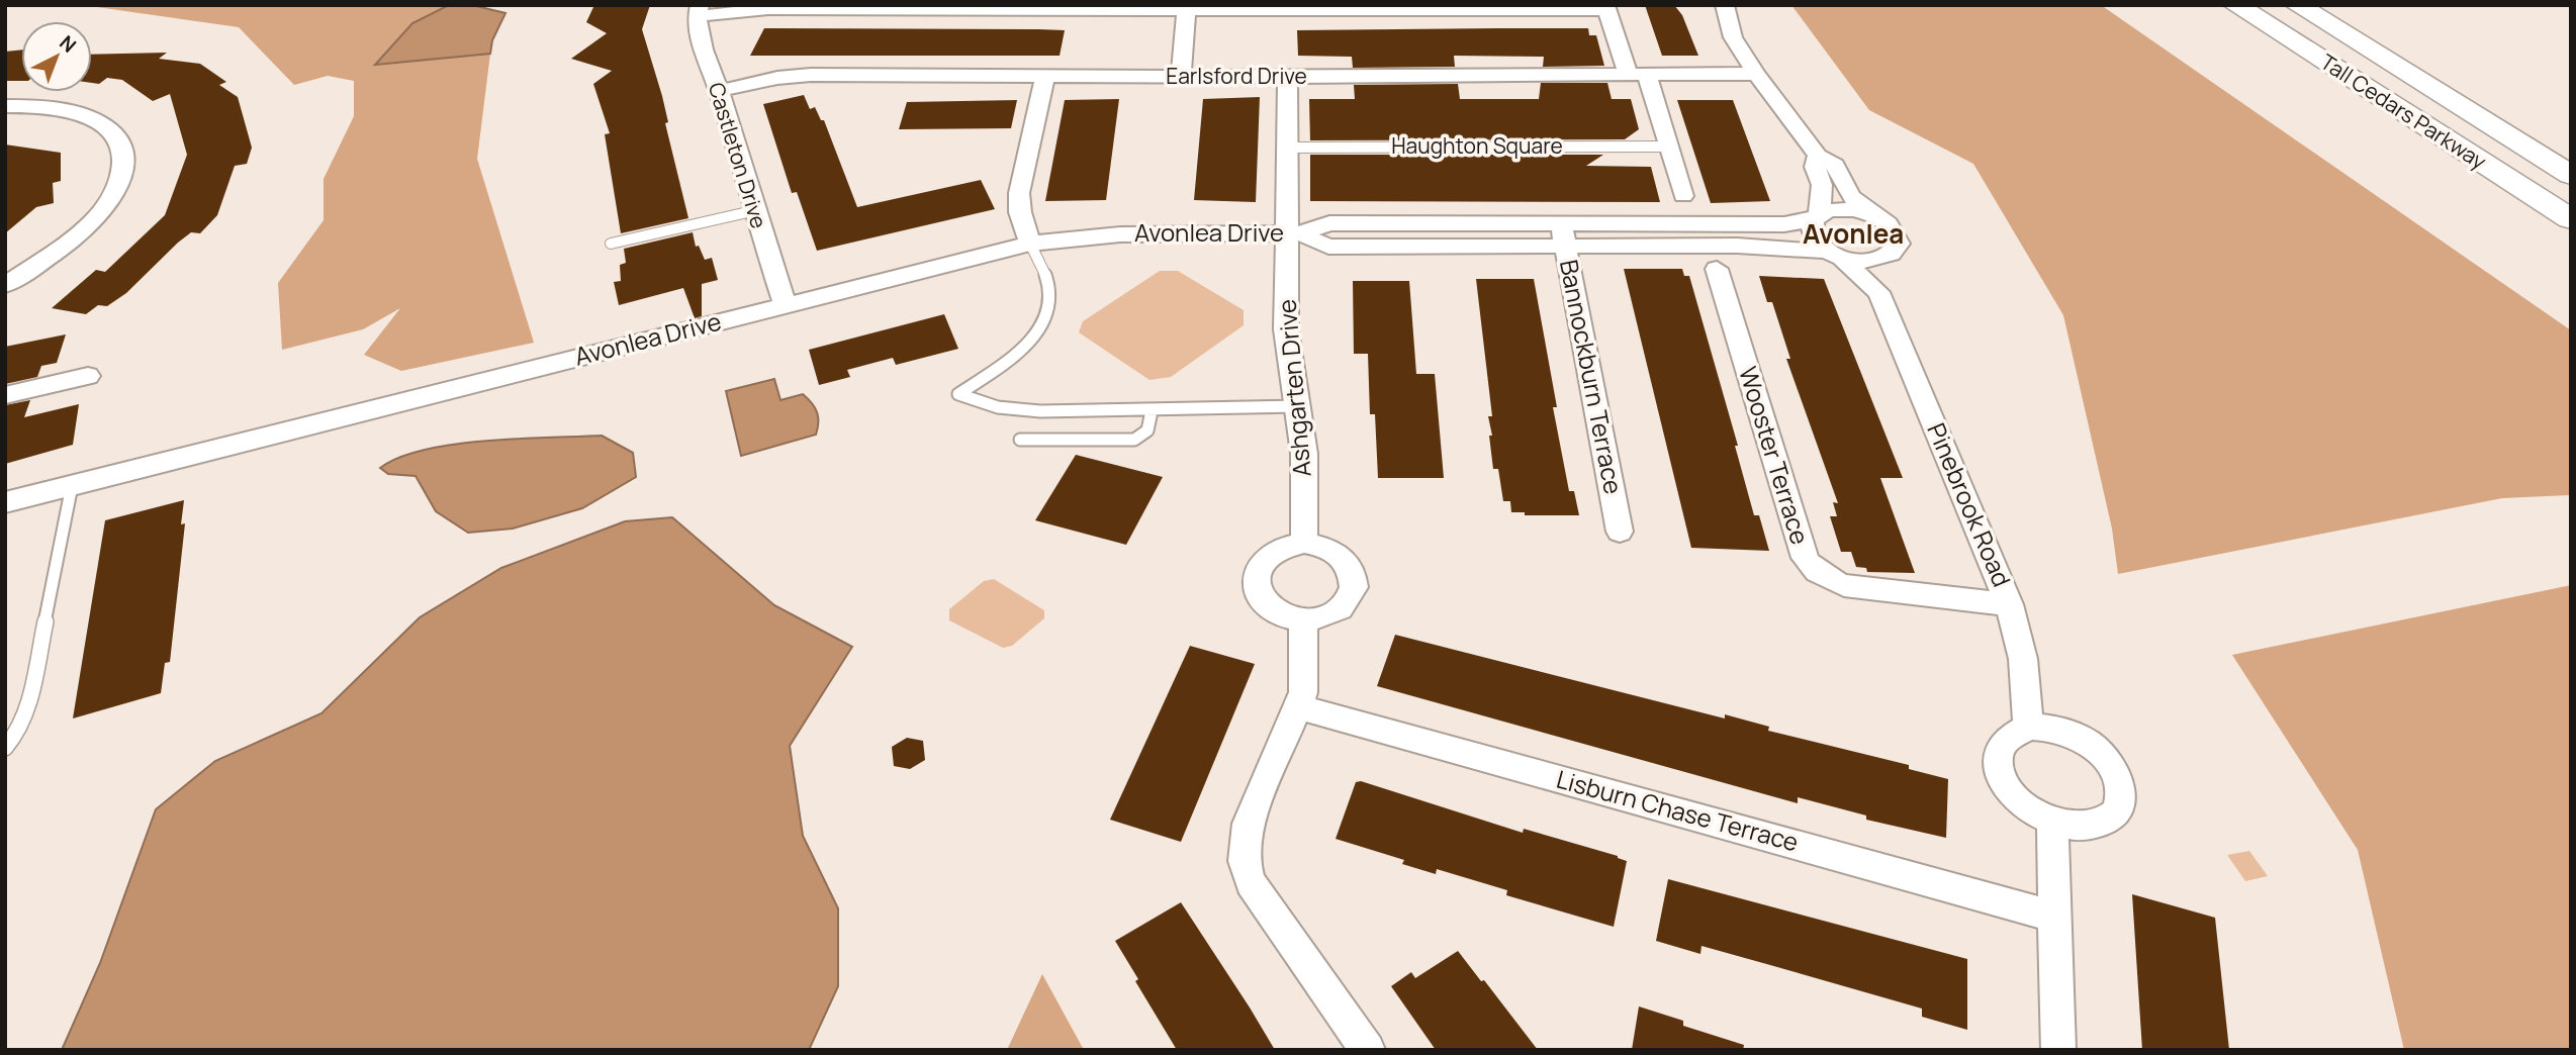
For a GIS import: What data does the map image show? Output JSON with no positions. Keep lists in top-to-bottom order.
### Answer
{
  "streets": {
    "main road": ["Tall Cedars Parkway"],
    "street": [
      "Earlsford Drive",
      "Castleton Drive",
      "Avonlea Drive",
      "Bannockburn Terrace",
      "Ashgarten Drive",
      "Wooster Terrace",
      "Pinebrook Road",
      "Lisburn Chase Terrace"
    ],
    "lane": ["Haughton Square"]
  },
  "crossings": [
    ["Earlsford Drive", "Castleton Drive"],
    ["Castleton Drive", "Avonlea Drive"],
    ["Avonlea Drive", "Bannockburn Terrace"],
    ["Avonlea Drive", "Ashgarten Drive"],
    ["Avonlea Drive", "Pinebrook Road"],
    ["Wooster Terrace", "Pinebrook Road"]
  ],
  "districts": ["Avonlea"],
  "north": "top right"
}
